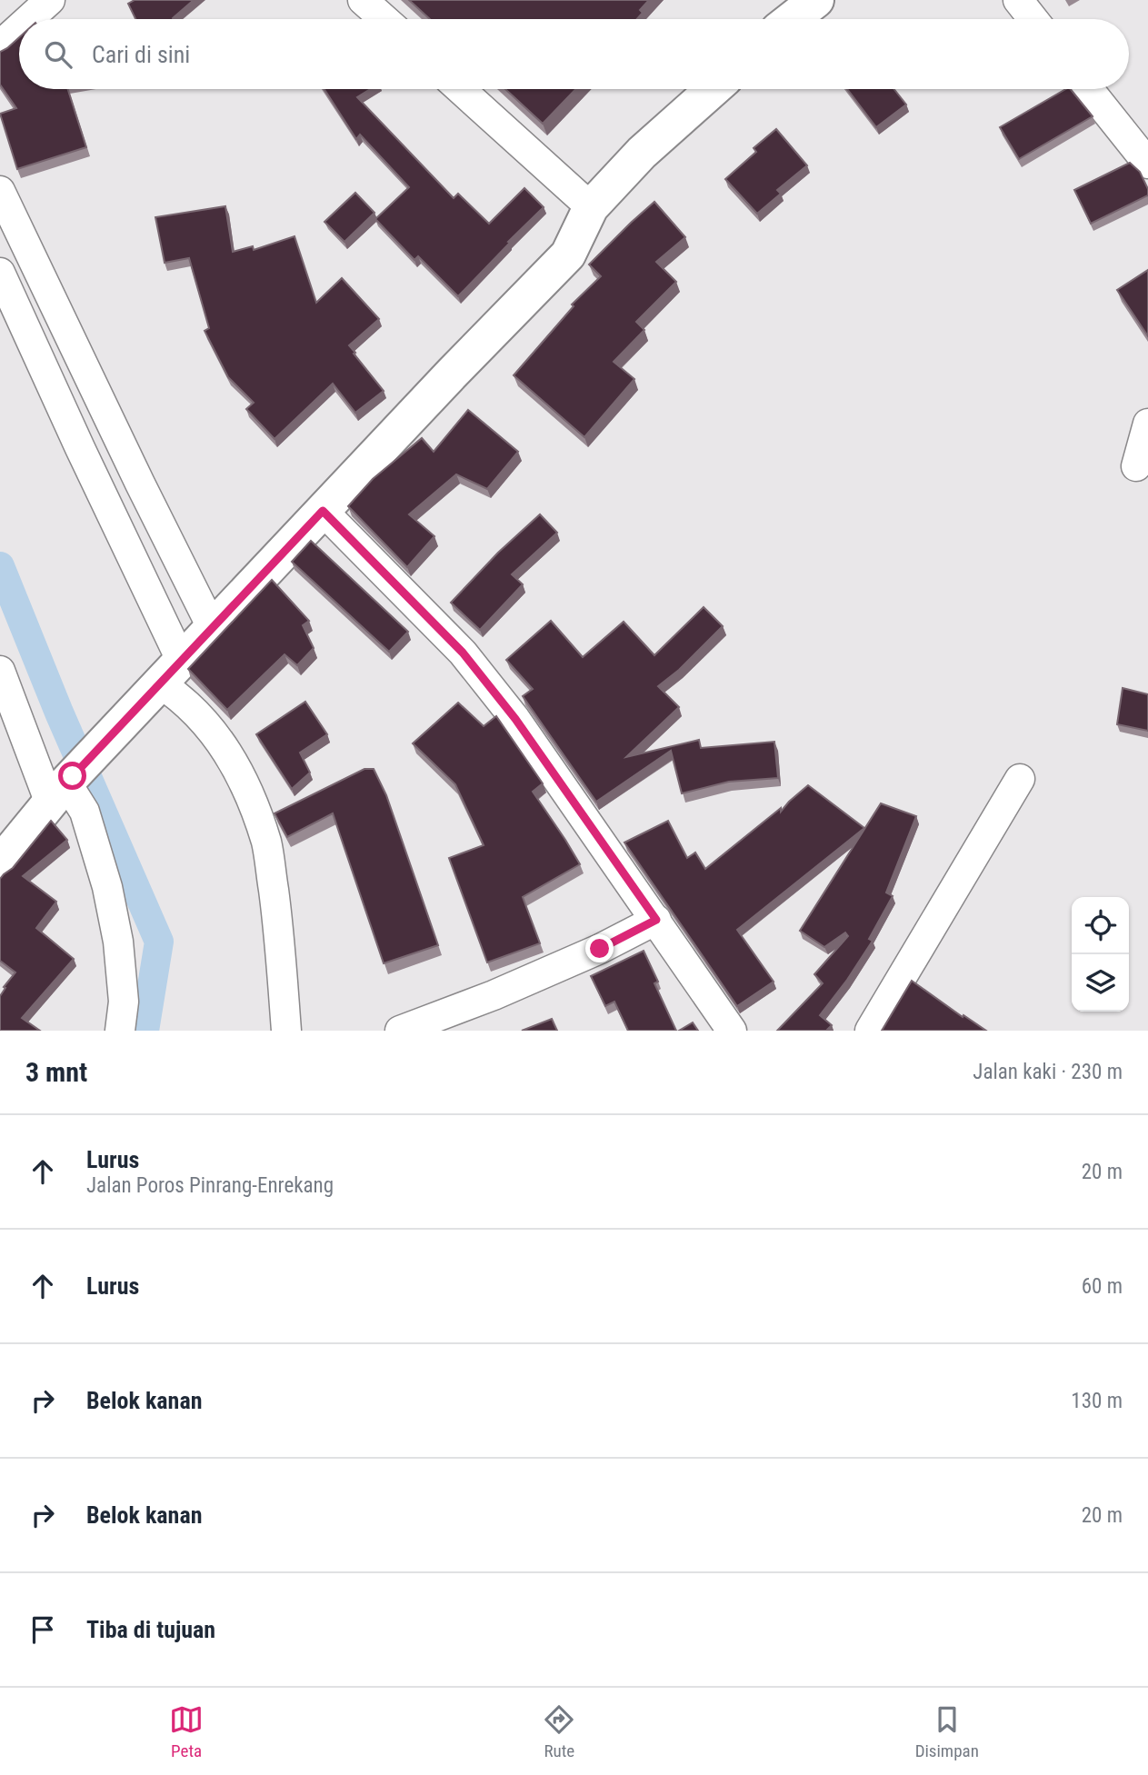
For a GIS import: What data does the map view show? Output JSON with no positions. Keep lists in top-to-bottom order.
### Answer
{
  "page": {
    "search": "Cari di sini",
    "heading": ["3 mnt", "Jalan kaki · 230 m"],
    "list": [
      ["Lurus", "Jalan Poros Pinrang-Enrekang", "20 m"],
      ["Lurus", "60 m"],
      ["Belok kanan", "130 m"],
      ["Belok kanan", "20 m"],
      "Tiba di tujuan"
    ],
    "nav": ["Peta", "Rute", "Disimpan"]
  }
}
